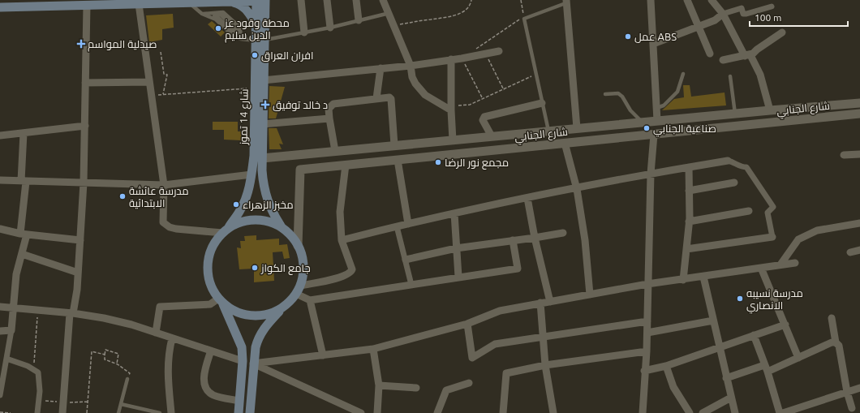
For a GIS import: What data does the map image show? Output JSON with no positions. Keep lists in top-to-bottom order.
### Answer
{
  "streets": {
    "main road": ["شارع 14 تموز"],
    "street": ["شارع الجنابي"]
  },
  "crossings": [
    ["شارع الجنابي", "شارع 14 تموز"]
  ],
  "places": {
    "other": [
      "محطة وقود عز الدين سليم",
      "عمل ABS",
      "افران العراق",
      "صناعية الجنابي",
      "مجمع نور الرضا",
      "مدرسة عائشة الابتدائية",
      "مخبز الزهراء",
      "جامع الكواز",
      "مدرسة نسيبه الانصاري"
    ],
    "health": ["صيدلية المواسم", "د خالد توفيق"]
  },
  "scale_bar": "100 m"
}
